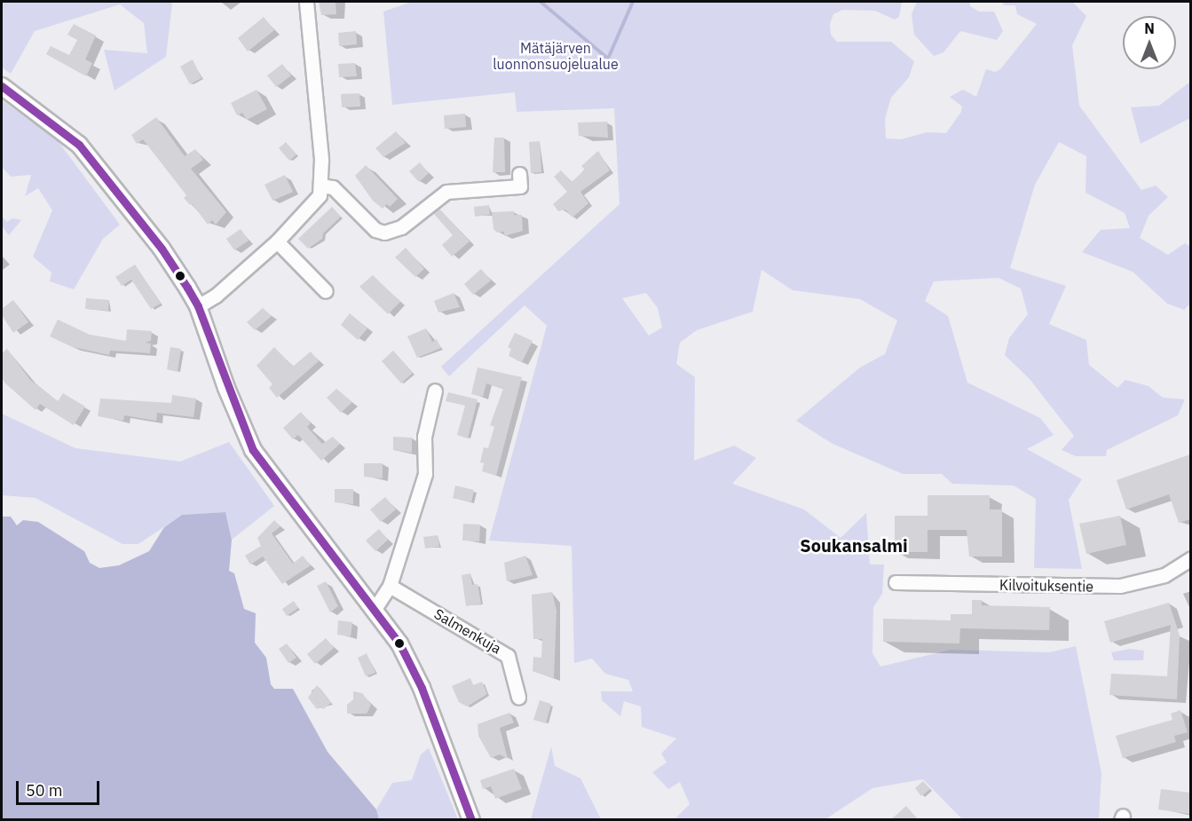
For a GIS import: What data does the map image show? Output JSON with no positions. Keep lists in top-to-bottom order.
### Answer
{
  "streets": {
    "street": ["Kilvoituksentie", "Salmenkuja"]
  },
  "districts": ["Soukansalmi"],
  "parks": ["Mätäjärven luonnonsuojelualue"],
  "scale_bar": "50 m",
  "north": "top"
}
